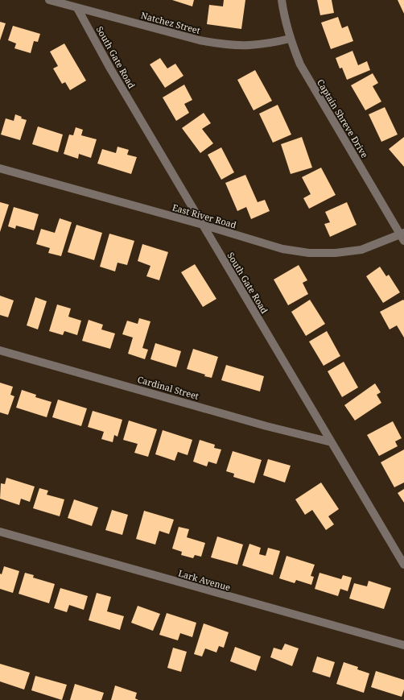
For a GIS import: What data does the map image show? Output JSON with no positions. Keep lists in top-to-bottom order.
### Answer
{
  "streets": {
    "street": [
      "Natchez Street",
      "South Gate Road",
      "Captain Shreve Drive",
      "East River Road",
      "Cardinal Street",
      "Lark Avenue"
    ]
  },
  "crossings": [
    ["Natchez Street", "South Gate Road"],
    ["Natchez Street", "Captain Shreve Drive"],
    ["South Gate Road", "East River Road"],
    ["South Gate Road", "Cardinal Street"],
    ["Captain Shreve Drive", "East River Road"]
  ]
}
